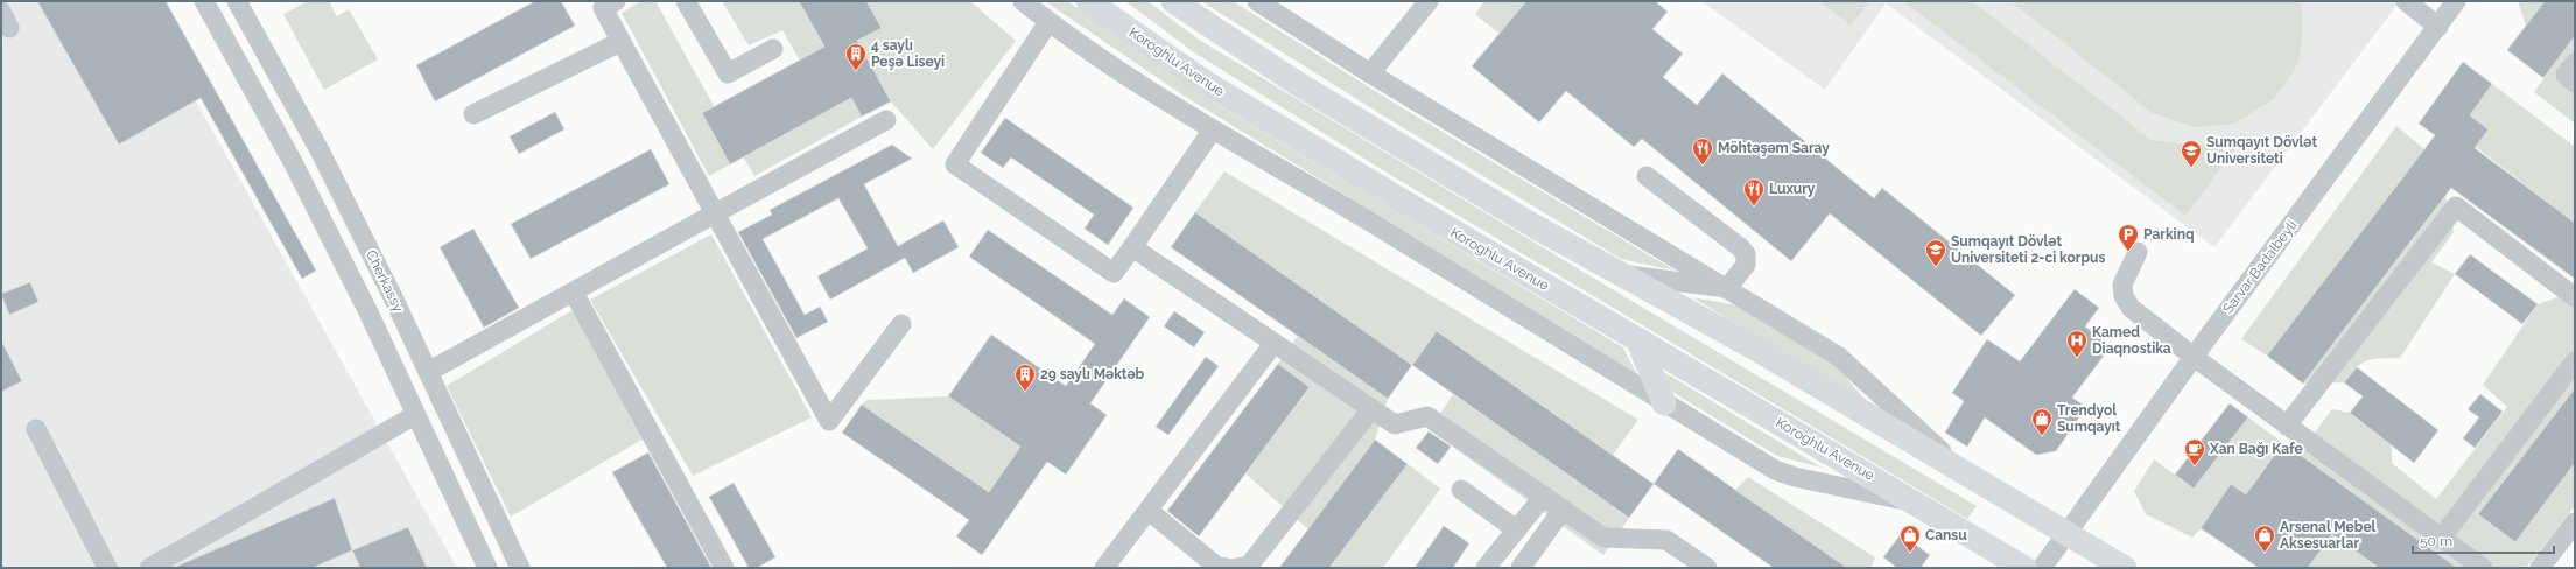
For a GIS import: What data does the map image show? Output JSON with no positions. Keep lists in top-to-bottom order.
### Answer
{
  "streets": {
    "main road": ["Koroghlu Avenue"],
    "street": ["Sarvar Badalbeyli", "Cherkassy"]
  },
  "places": {
    "building": ["4 saylı Peşə Liseyi", "29 saylı Məktəb"],
    "restaurant": ["Möhtəşəm Saray", "Luxury"],
    "school or university": ["Sumqayıt Dövlət Universiteti", "Sumqayıt Dövlət Universiteti 2-ci korpus"],
    "parking": ["Parkinq"],
    "hospital": ["Kamed Diaqnostika"],
    "shop": ["Trendyol Sumqayıt", "Cansu", "Arsenal Mebel Aksesuarlar"],
    "cafe": ["Xan Bağı Kafe"]
  },
  "scale_bar": "50 m"
}
